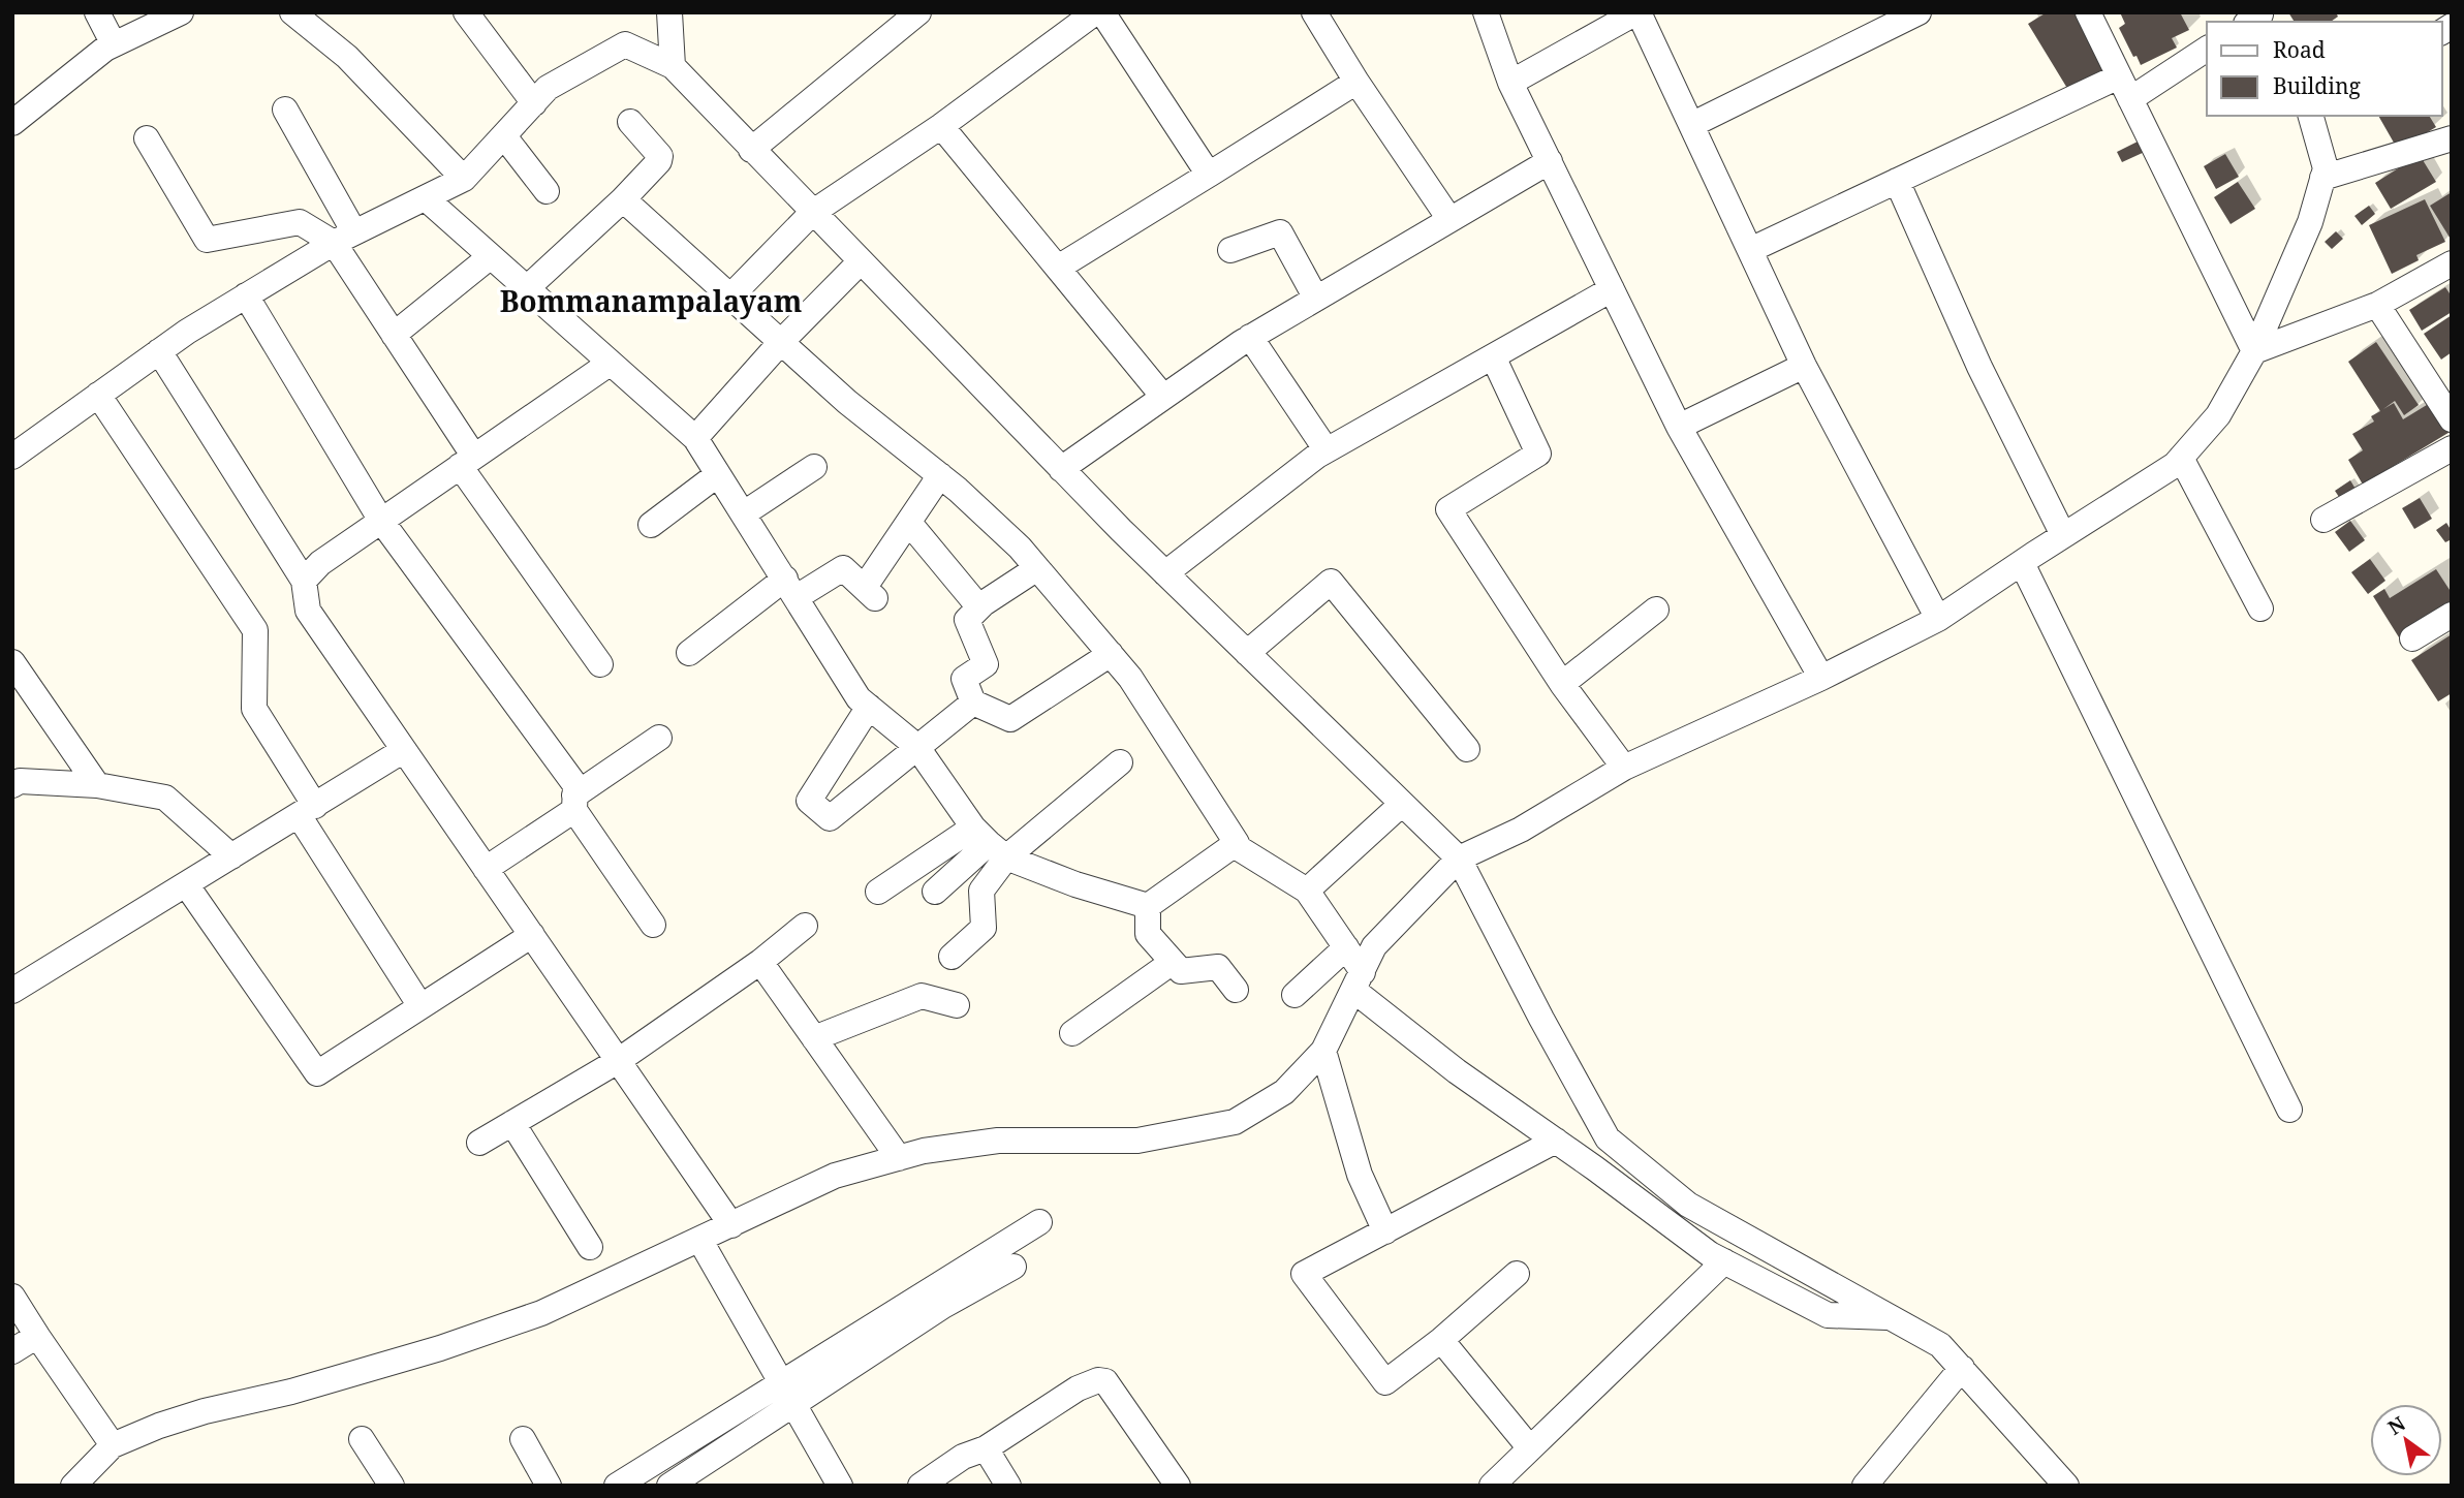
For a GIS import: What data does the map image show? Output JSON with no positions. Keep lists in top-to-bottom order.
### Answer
{
  "districts": ["Bommanampalayam"],
  "legend": ["Road", "Building"],
  "north": "top left"
}
